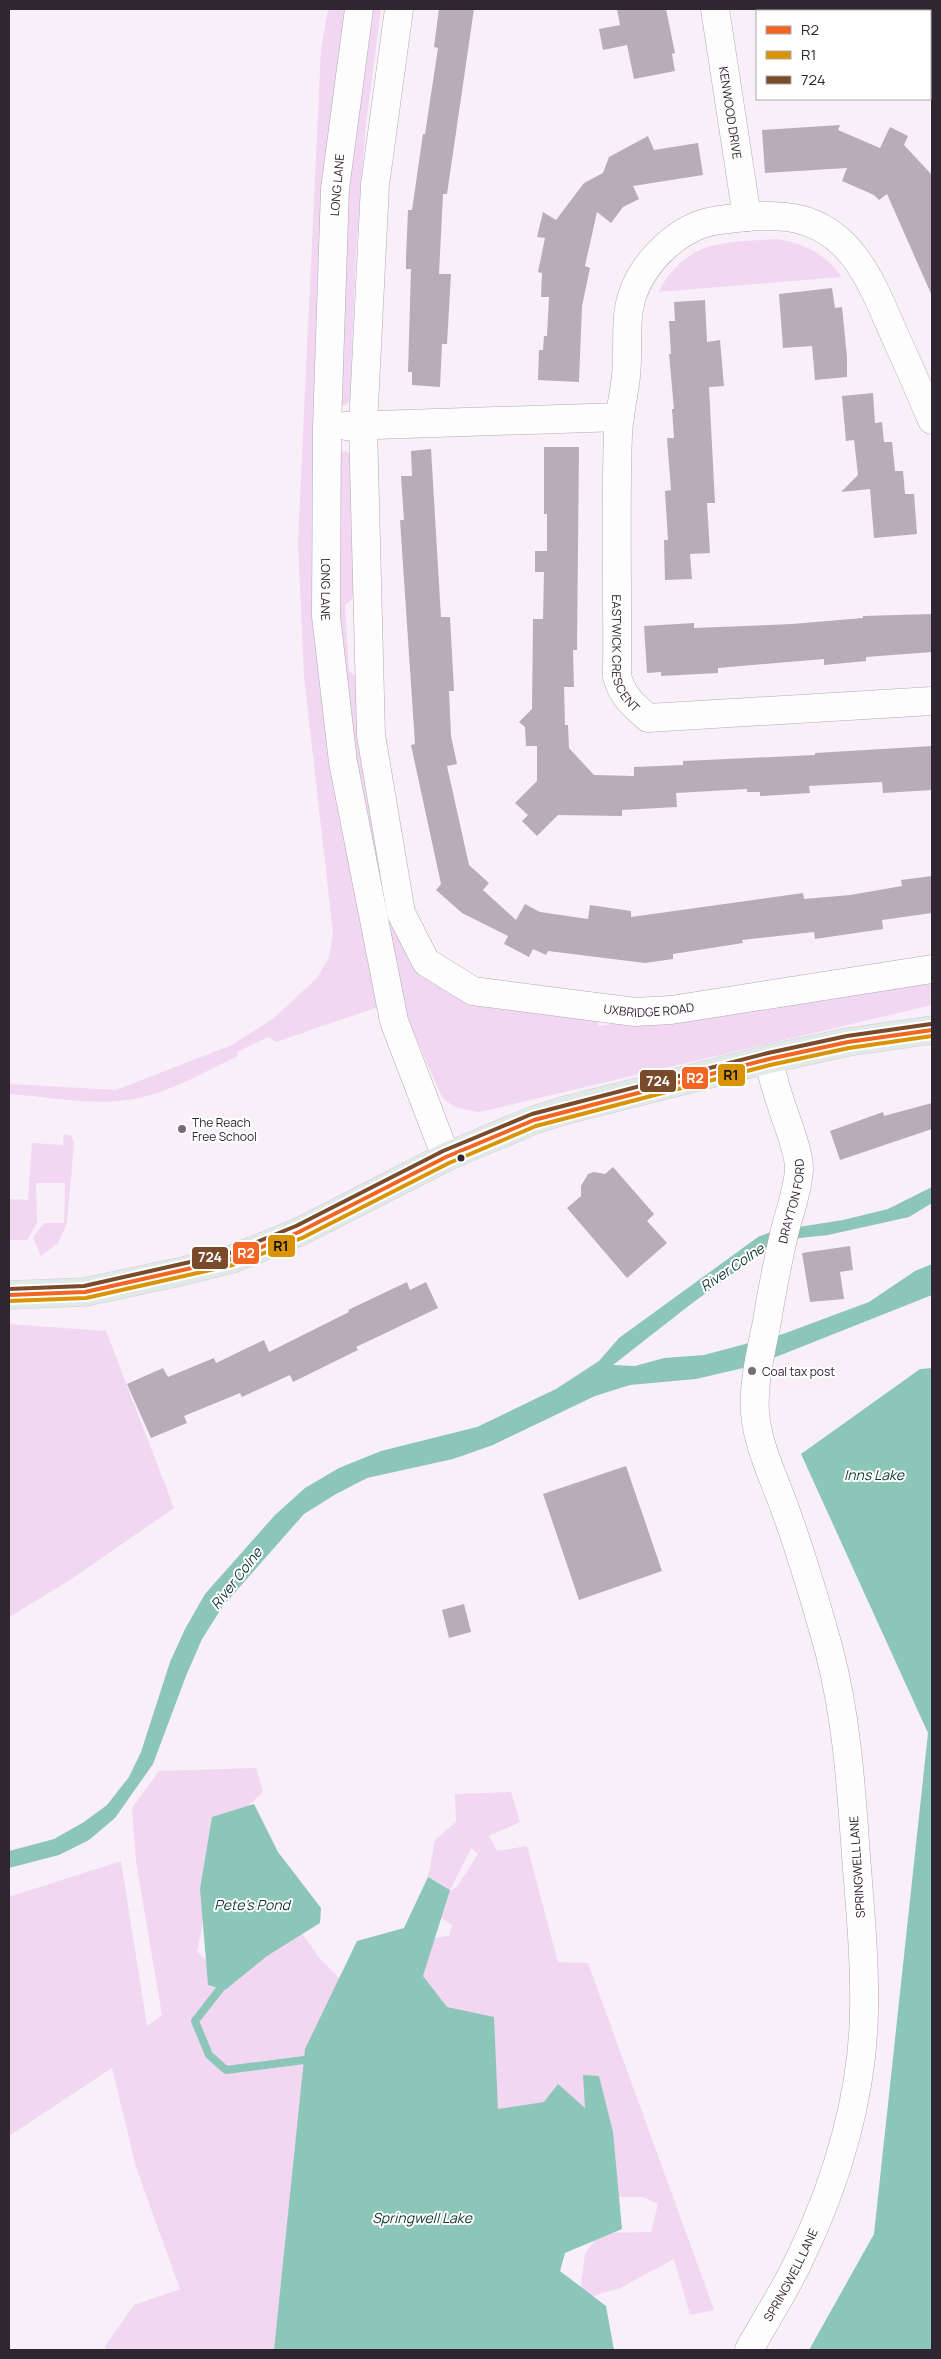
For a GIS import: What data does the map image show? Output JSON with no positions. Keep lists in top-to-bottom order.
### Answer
{
  "streets": {
    "street": [
      "KENWOOD DRIVE",
      "LONG LANE",
      "EASTWICK CRESCENT",
      "UXBRIDGE ROAD",
      "DRAYTON FORD",
      "SPRINGWELL LANE"
    ]
  },
  "crossings": [
    ["KENWOOD DRIVE", "EASTWICK CRESCENT"],
    ["DRAYTON FORD", "SPRINGWELL LANE"]
  ],
  "water": [
    "River Colne",
    "Inns Lake",
    "Pete's Pond",
    "Springwell Lake"
  ],
  "places": ["The Reach Free School", "Coal tax post"],
  "lines": ["transit line 724", "transit line R2", "transit line R1"],
  "legend": ["R2", "R1", "724"]
}
